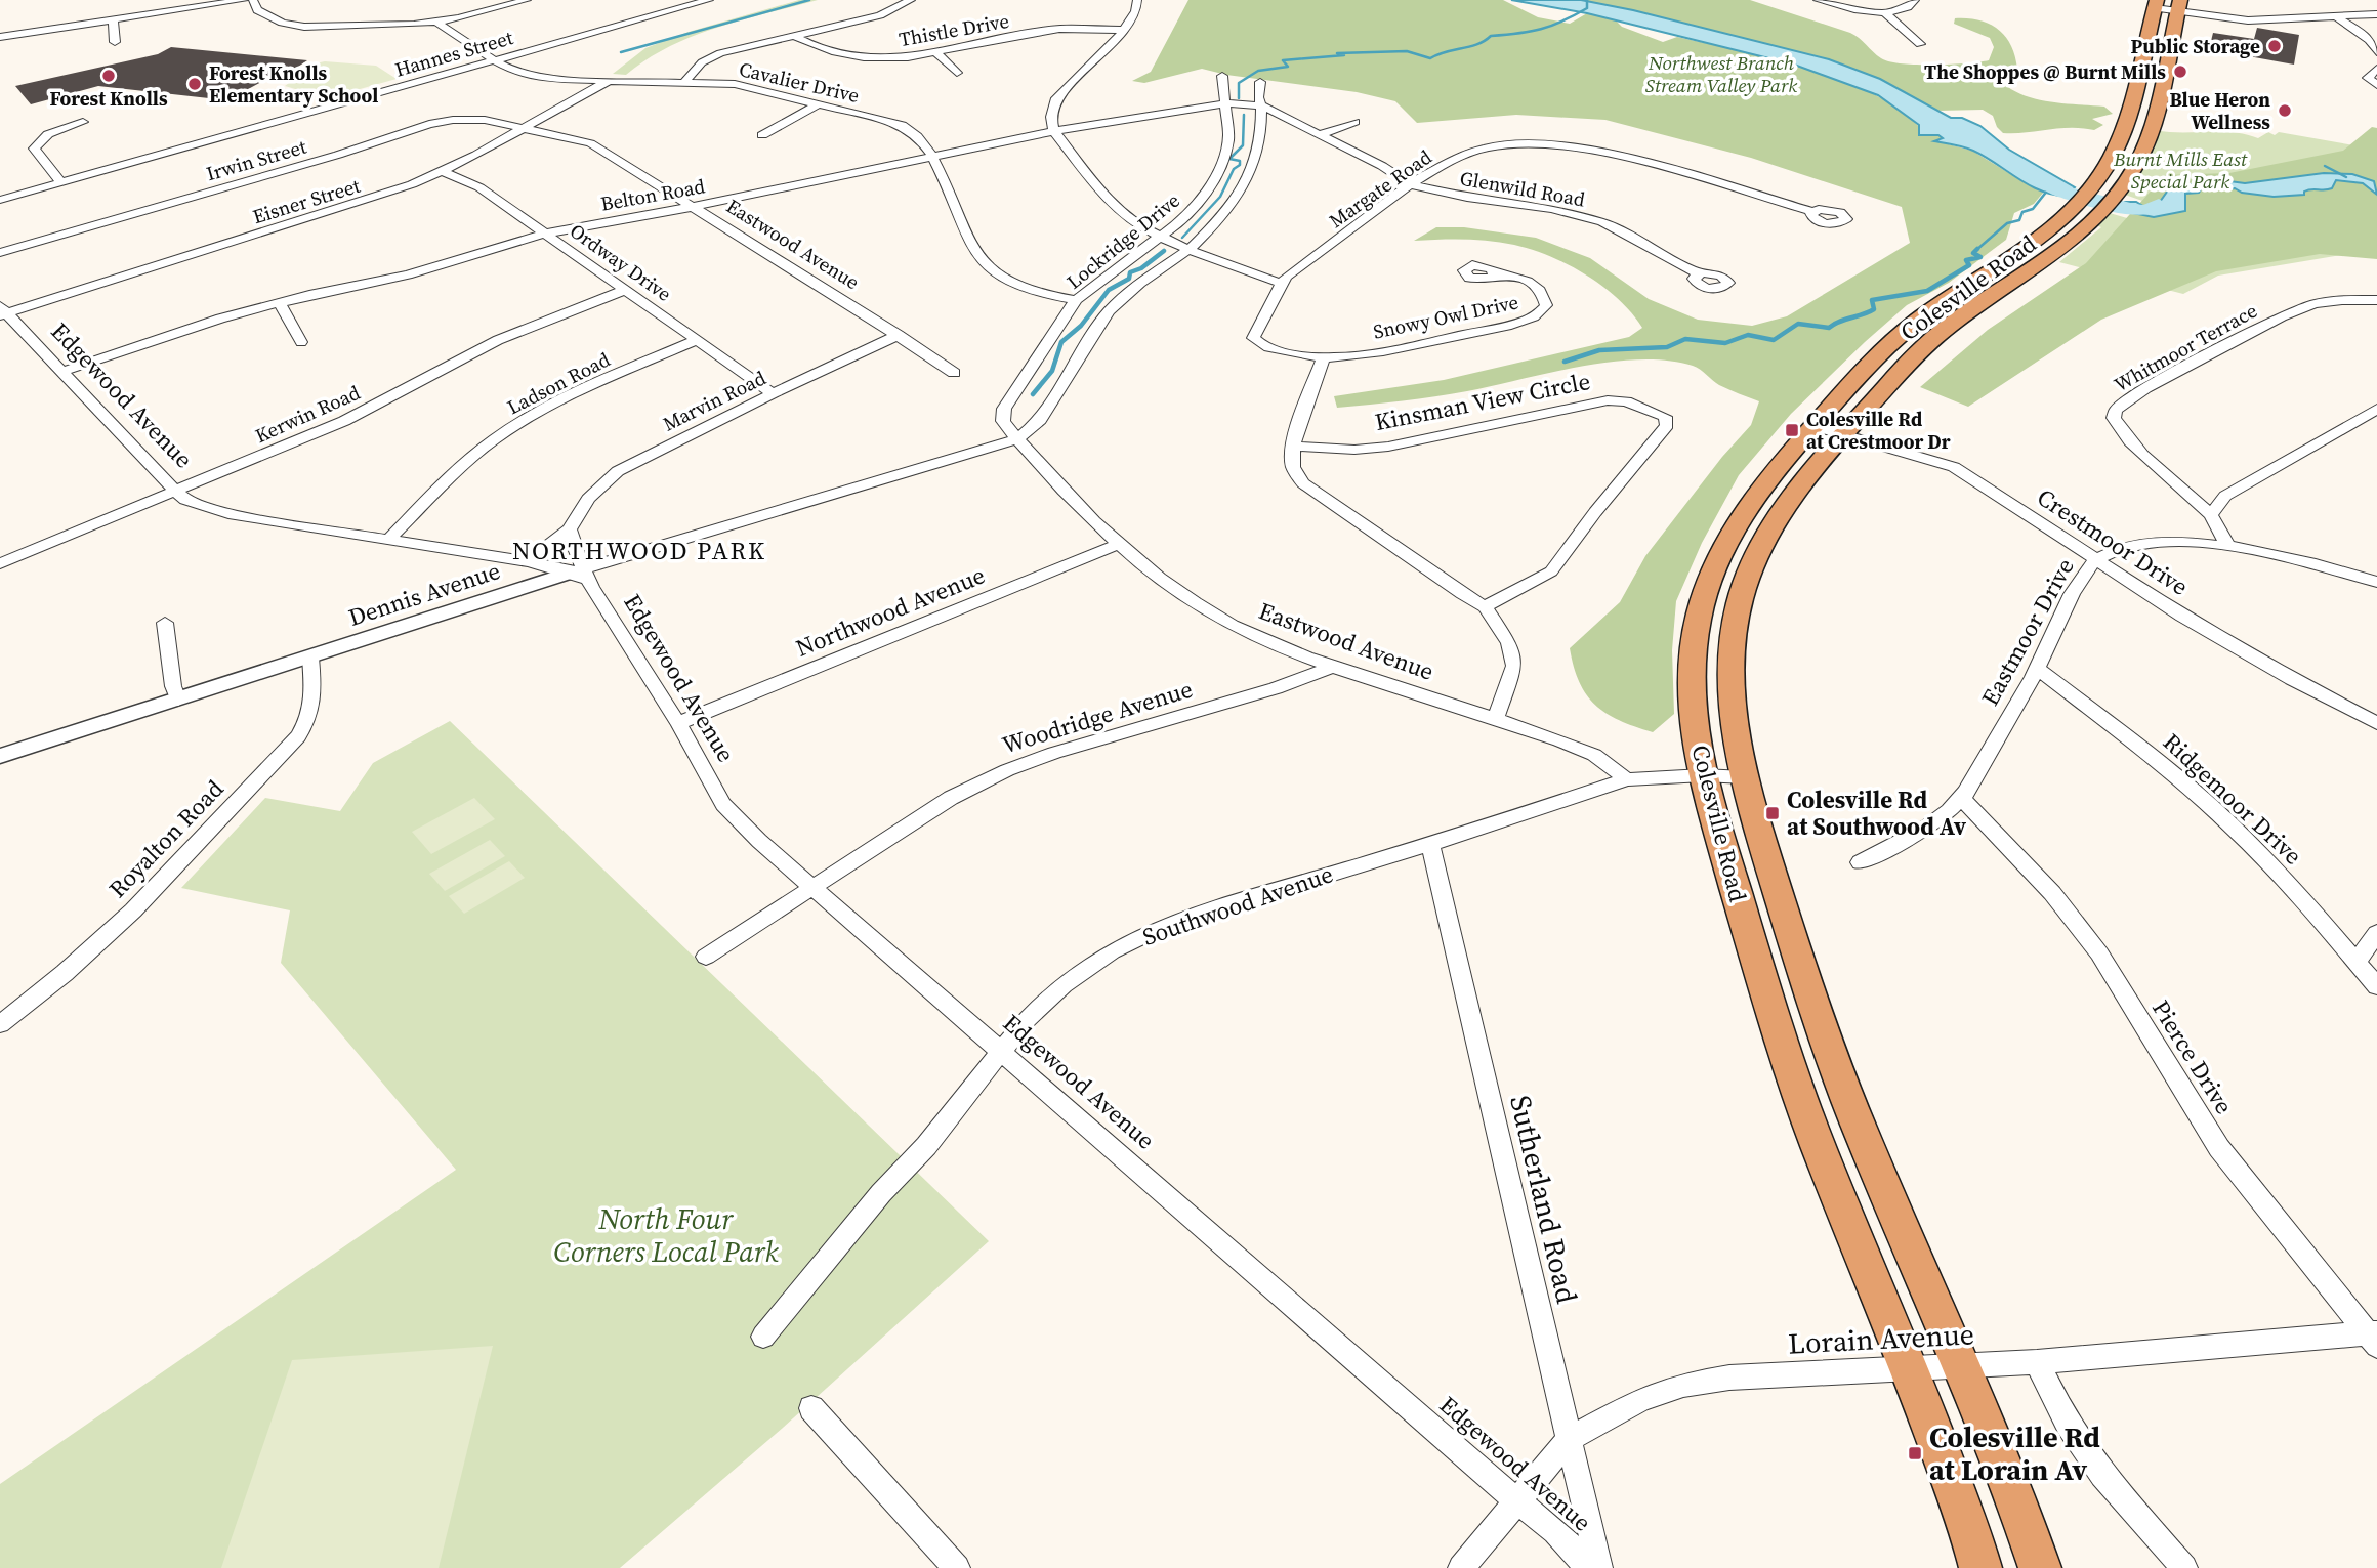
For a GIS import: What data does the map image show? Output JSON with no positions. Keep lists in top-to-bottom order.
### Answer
{
  "streets": {
    "highway": ["Colesville Road"],
    "street": [
      "Thistle Drive",
      "Hannes Street",
      "Cavalier Drive",
      "Irwin Street",
      "Margate Road",
      "Glenwild Road",
      "Belton Road",
      "Eisner Street",
      "Lockridge Drive",
      "Eastwood Avenue",
      "Ordway Drive",
      "Snowy Owl Drive",
      "Whitmoor Terrace",
      "Ladson Road",
      "Edgewood Avenue",
      "Marvin Road",
      "Kinsman View Circle",
      "Kerwin Road",
      "Crestmoor Drive",
      "Dennis Avenue",
      "Northwood Avenue",
      "Eastmoor Drive",
      "Woodridge Avenue",
      "Ridgemoor Drive",
      "Royalton Road",
      "Southwood Avenue",
      "Pierce Drive",
      "Sutherland Road",
      "Lorain Avenue"
    ]
  },
  "crossings": [
    ["Hannes Street", "Cavalier Drive"],
    ["Cavalier Drive", "Belton Road"],
    ["Cavalier Drive", "Eisner Street"],
    ["Cavalier Drive", "Lockridge Drive"],
    ["Irwin Street", "Eisner Street"],
    ["Irwin Street", "Eastwood Avenue"],
    ["Margate Road", "Glenwild Road"],
    ["Margate Road", "Snowy Owl Drive"],
    ["Glenwild Road", "Belton Road"],
    ["Glenwild Road", "Lockridge Drive"],
    ["Belton Road", "Lockridge Drive"],
    ["Belton Road", "Eastwood Avenue"],
    ["Belton Road", "Ordway Drive"],
    ["Belton Road", "Edgewood Avenue"],
    ["Eisner Street", "Eastwood Avenue"],
    ["Eisner Street", "Ordway Drive"],
    ["Eisner Street", "Edgewood Avenue"],
    ["Lockridge Drive", "Eastwood Avenue"],
    ["Lockridge Drive", "Dennis Avenue"],
    ["Eastwood Avenue", "Marvin Road"],
    ["Eastwood Avenue", "Dennis Avenue"],
    ["Eastwood Avenue", "Northwood Avenue"],
    ["Eastwood Avenue", "Woodridge Avenue"],
    ["Eastwood Avenue", "Southwood Avenue"],
    ["Ordway Drive", "Ladson Road"],
    ["Ordway Drive", "Marvin Road"],
    ["Ordway Drive", "Kerwin Road"],
    ["Colesville Road", "Crestmoor Drive"],
    ["Colesville Road", "Southwood Avenue"],
    ["Colesville Road", "Lorain Avenue"],
    ["Ladson Road", "Edgewood Avenue"],
    ["Edgewood Avenue", "Marvin Road"],
    ["Edgewood Avenue", "Kerwin Road"],
    ["Edgewood Avenue", "Dennis Avenue"],
    ["Edgewood Avenue", "Northwood Avenue"],
    ["Edgewood Avenue", "Woodridge Avenue"],
    ["Edgewood Avenue", "Southwood Avenue"],
    ["Edgewood Avenue", "Lorain Avenue"],
    ["Crestmoor Drive", "Eastmoor Drive"],
    ["Dennis Avenue", "Royalton Road"],
    ["Eastmoor Drive", "Ridgemoor Drive"],
    ["Eastmoor Drive", "Pierce Drive"],
    ["Southwood Avenue", "Sutherland Road"],
    ["Pierce Drive", "Lorain Avenue"],
    ["Sutherland Road", "Lorain Avenue"]
  ],
  "districts": ["NORTHWOOD PARK"],
  "parks": ["Northwest Branch Stream Valley Park", "Burnt Mills East Special Park", "North Four Corners Local Park"],
  "places": {
    "other": [
      "Public Storage",
      "The Shoppes @ Burnt Mills",
      "Forest Knolls",
      "Forest Knolls Elementary School",
      "Blue Heron Wellness"
    ],
    "transit": ["Colesville Rd at Crestmoor Dr", "Colesville Rd at Southwood Av", "Colesville Rd at Lorain Av"]
  }
}
